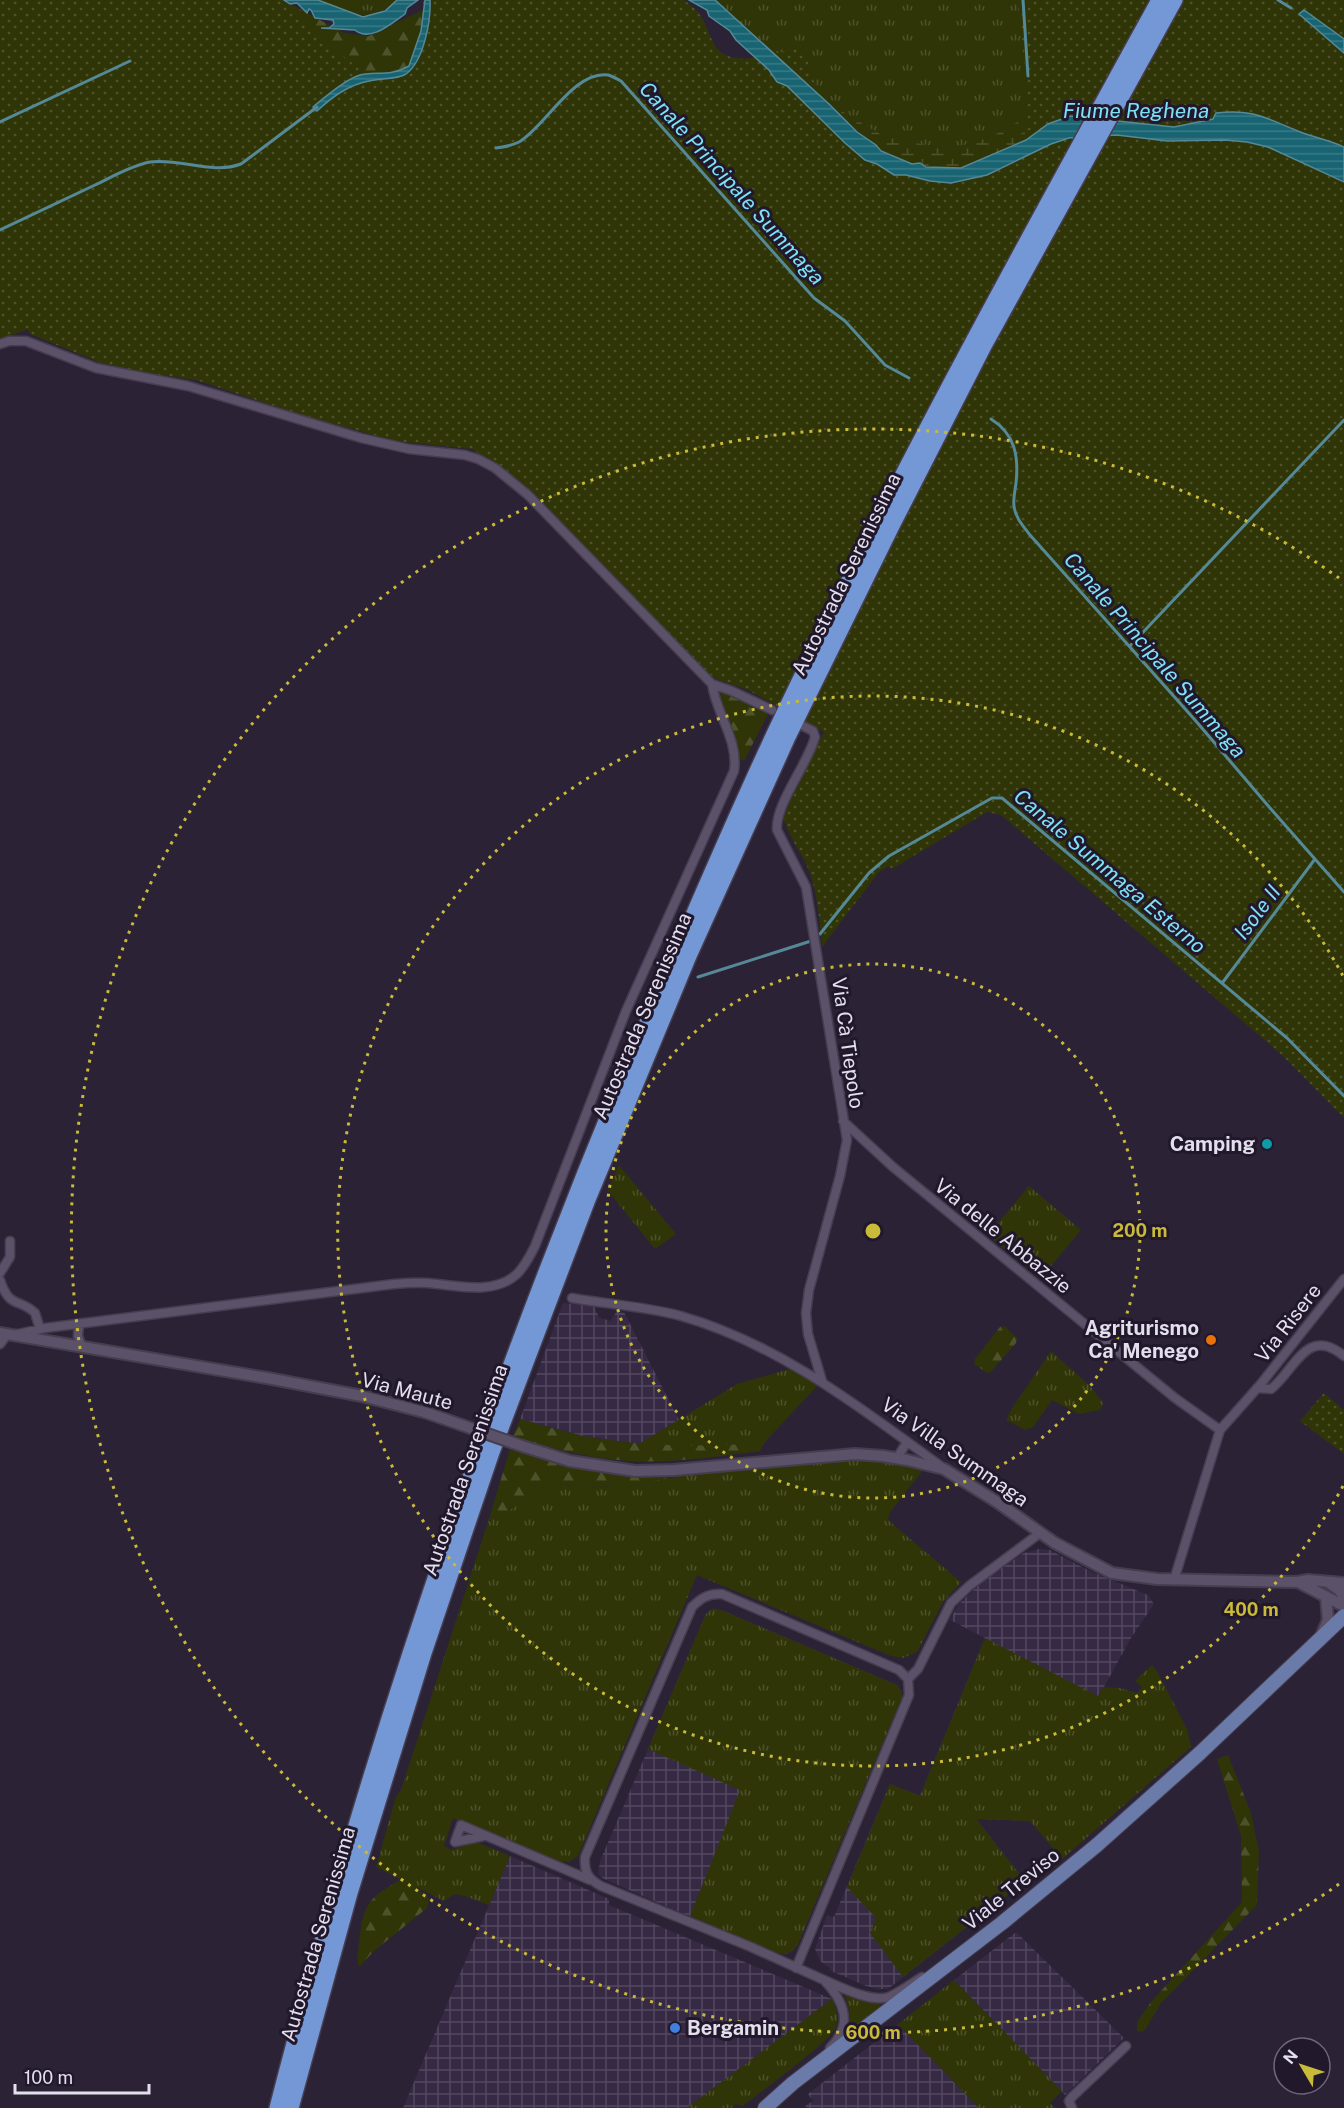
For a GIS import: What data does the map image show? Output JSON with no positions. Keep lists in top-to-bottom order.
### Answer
{
  "streets": {
    "highway": ["Autostrada Serenissima"],
    "main road": ["Viale Treviso"],
    "street": [
      "Via Cà Tiepolo",
      "Via delle Abbazzie",
      "Via Risere",
      "Via Maute",
      "Via Villa Summaga"
    ]
  },
  "crossings": [
    ["Via Cà Tiepolo", "Via delle Abbazzie"],
    ["Via Cà Tiepolo", "Via Villa Summaga"],
    ["Via delle Abbazzie", "Via Risere"],
    ["Via Maute", "Via Villa Summaga"]
  ],
  "water": [
    "Fiume Reghena",
    "Canale Principale Summaga",
    "Canale Summaga Esterno",
    "Isole II"
  ],
  "places": ["Camping", "Agriturismo Ca' Menego", "Bergamin"],
  "scale_bar": "100 m",
  "north": "top left",
  "rings": ["200 m", "400 m", "600 m"]
}
